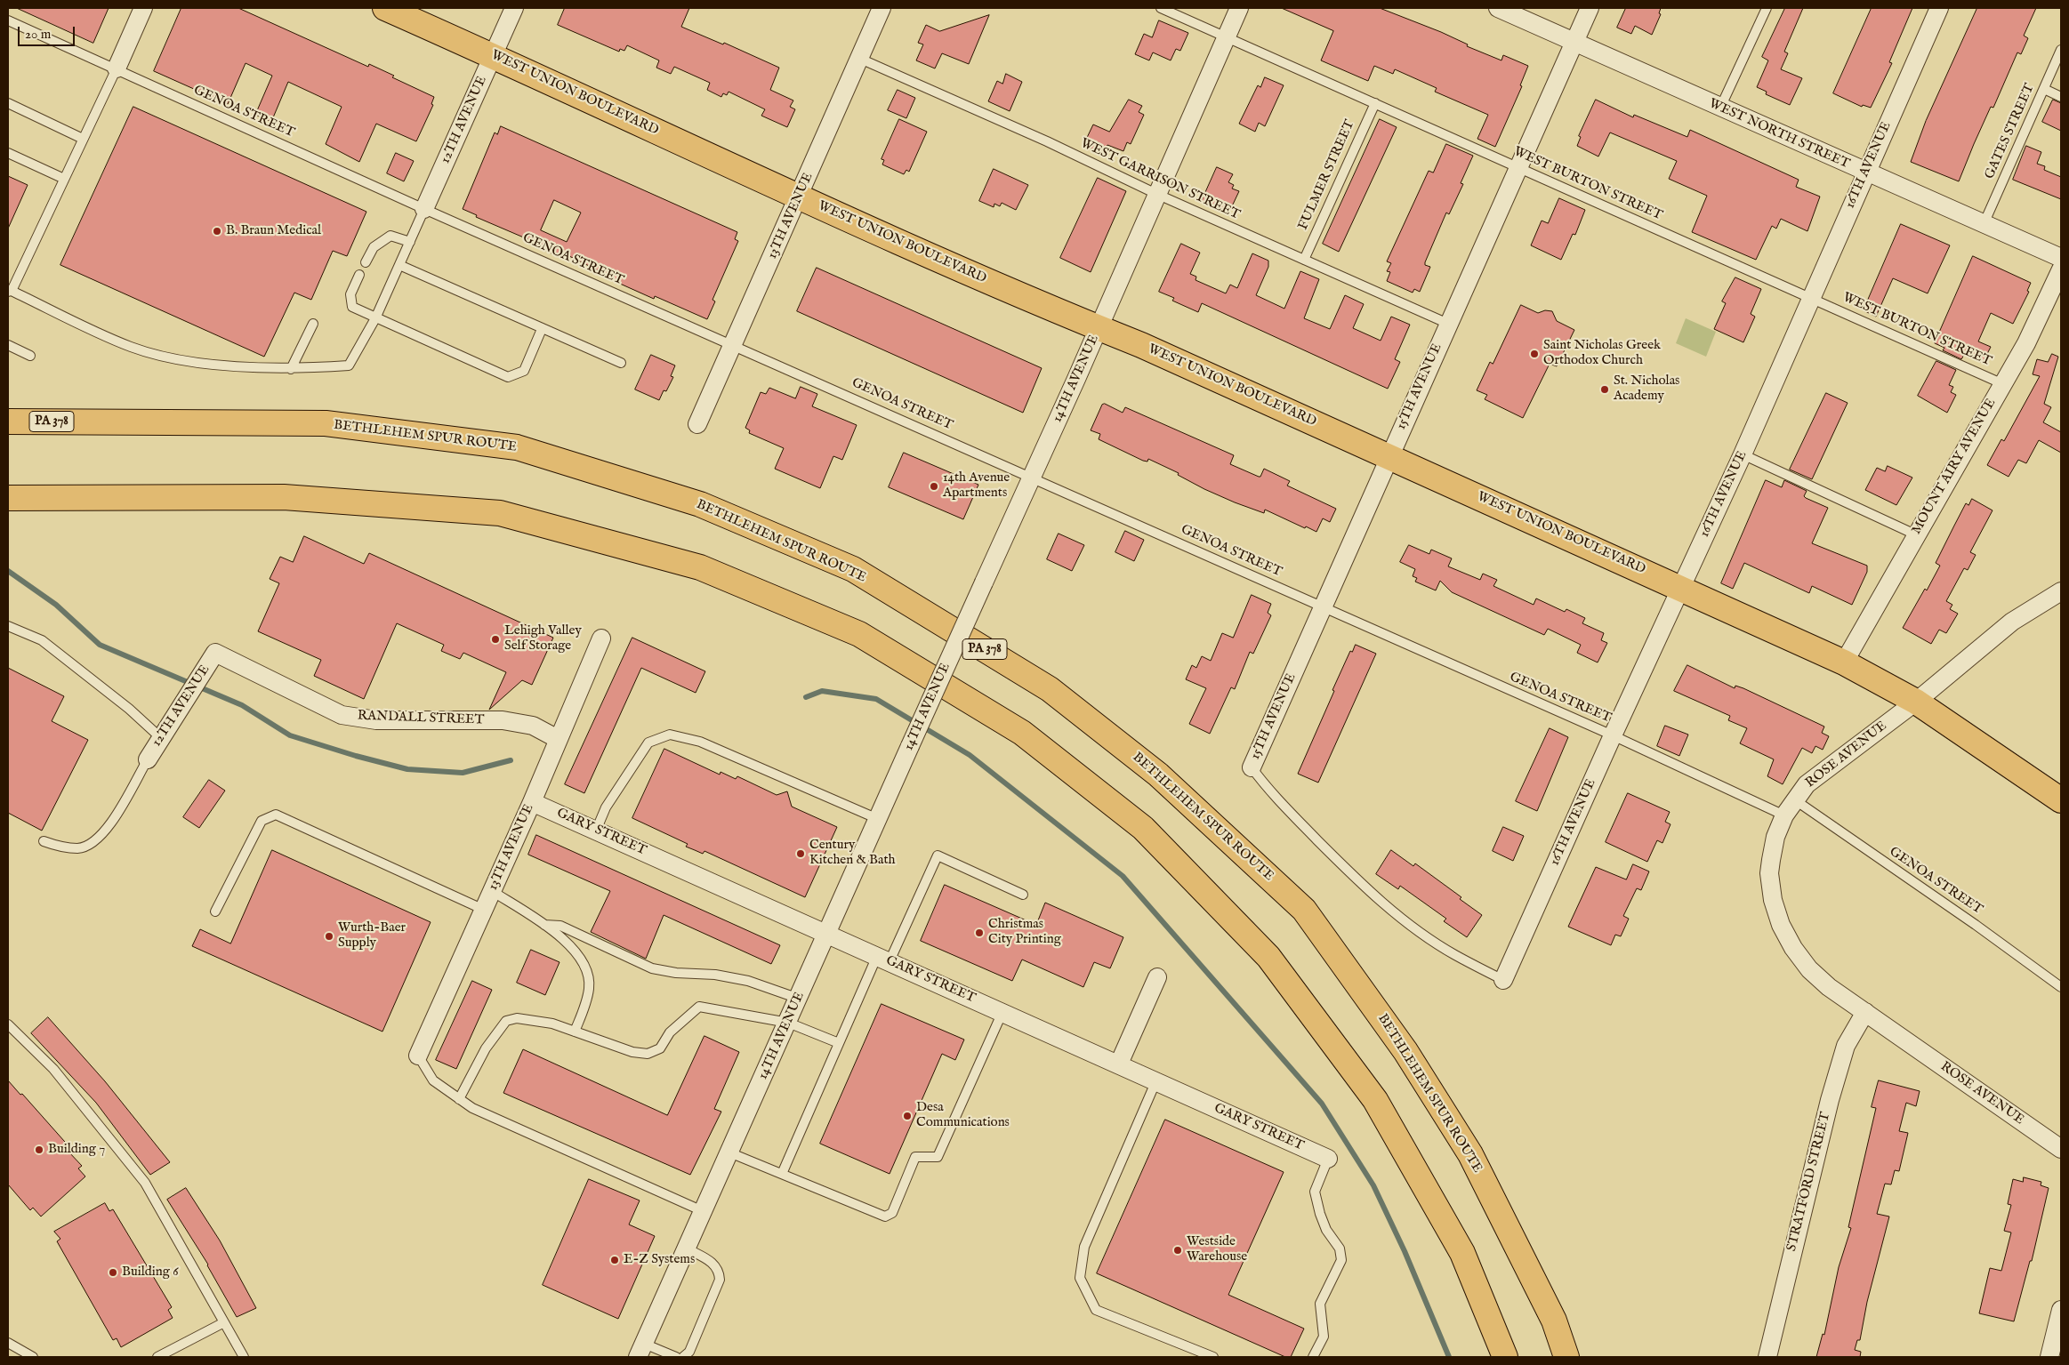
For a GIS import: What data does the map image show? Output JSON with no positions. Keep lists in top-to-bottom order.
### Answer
{
  "streets": {
    "main road": ["WEST UNION BOULEVARD", "PA 378", "BETHLEHEM SPUR ROUTE"],
    "street": [
      "12TH AVENUE",
      "WEST NORTH STREET",
      "16TH AVENUE",
      "13TH AVENUE",
      "14TH AVENUE",
      "15TH AVENUE",
      "MOUNT AIRY AVENUE",
      "RANDALL STREET",
      "ROSE AVENUE",
      "GARY STREET",
      "STRATFORD STREET"
    ],
    "lane": [
      "GENOA STREET",
      "GATES STREET",
      "FULMER STREET",
      "WEST GARRISON STREET",
      "WEST BURTON STREET"
    ]
  },
  "crossings": [
    ["WEST UNION BOULEVARD", "12TH AVENUE"],
    ["WEST UNION BOULEVARD", "16TH AVENUE"],
    ["WEST UNION BOULEVARD", "13TH AVENUE"],
    ["WEST UNION BOULEVARD", "14TH AVENUE"],
    ["WEST UNION BOULEVARD", "15TH AVENUE"],
    ["WEST UNION BOULEVARD", "MOUNT AIRY AVENUE"],
    ["WEST UNION BOULEVARD", "ROSE AVENUE"],
    ["GENOA STREET", "12TH AVENUE"],
    ["GENOA STREET", "16TH AVENUE"],
    ["GENOA STREET", "13TH AVENUE"],
    ["GENOA STREET", "14TH AVENUE"],
    ["GENOA STREET", "15TH AVENUE"],
    ["GENOA STREET", "ROSE AVENUE"],
    ["12TH AVENUE", "RANDALL STREET"],
    ["GATES STREET", "WEST NORTH STREET"],
    ["WEST NORTH STREET", "16TH AVENUE"],
    ["WEST NORTH STREET", "15TH AVENUE"],
    ["16TH AVENUE", "WEST BURTON STREET"],
    ["FULMER STREET", "WEST GARRISON STREET"],
    ["FULMER STREET", "WEST BURTON STREET"],
    ["WEST GARRISON STREET", "13TH AVENUE"],
    ["WEST GARRISON STREET", "14TH AVENUE"],
    ["WEST GARRISON STREET", "15TH AVENUE"],
    ["WEST BURTON STREET", "14TH AVENUE"],
    ["WEST BURTON STREET", "15TH AVENUE"],
    ["WEST BURTON STREET", "MOUNT AIRY AVENUE"],
    ["13TH AVENUE", "RANDALL STREET"],
    ["13TH AVENUE", "GARY STREET"],
    ["14TH AVENUE", "GARY STREET"],
    ["ROSE AVENUE", "STRATFORD STREET"]
  ],
  "places": [
    "B. Braun Medical",
    "Saint Nicholas Greek Orthodox Church",
    "St. Nicholas Academy",
    "14th Avenue Apartments",
    "Lehigh Valley Self Storage",
    "Century Kitchen & Bath",
    "Christmas City Printing",
    "Wurth-Baer Supply",
    "Desa Communications",
    "Building 7",
    "Westside Warehouse",
    "E-Z Systems",
    "Building 6"
  ],
  "scale_bar": "20 m"
}
